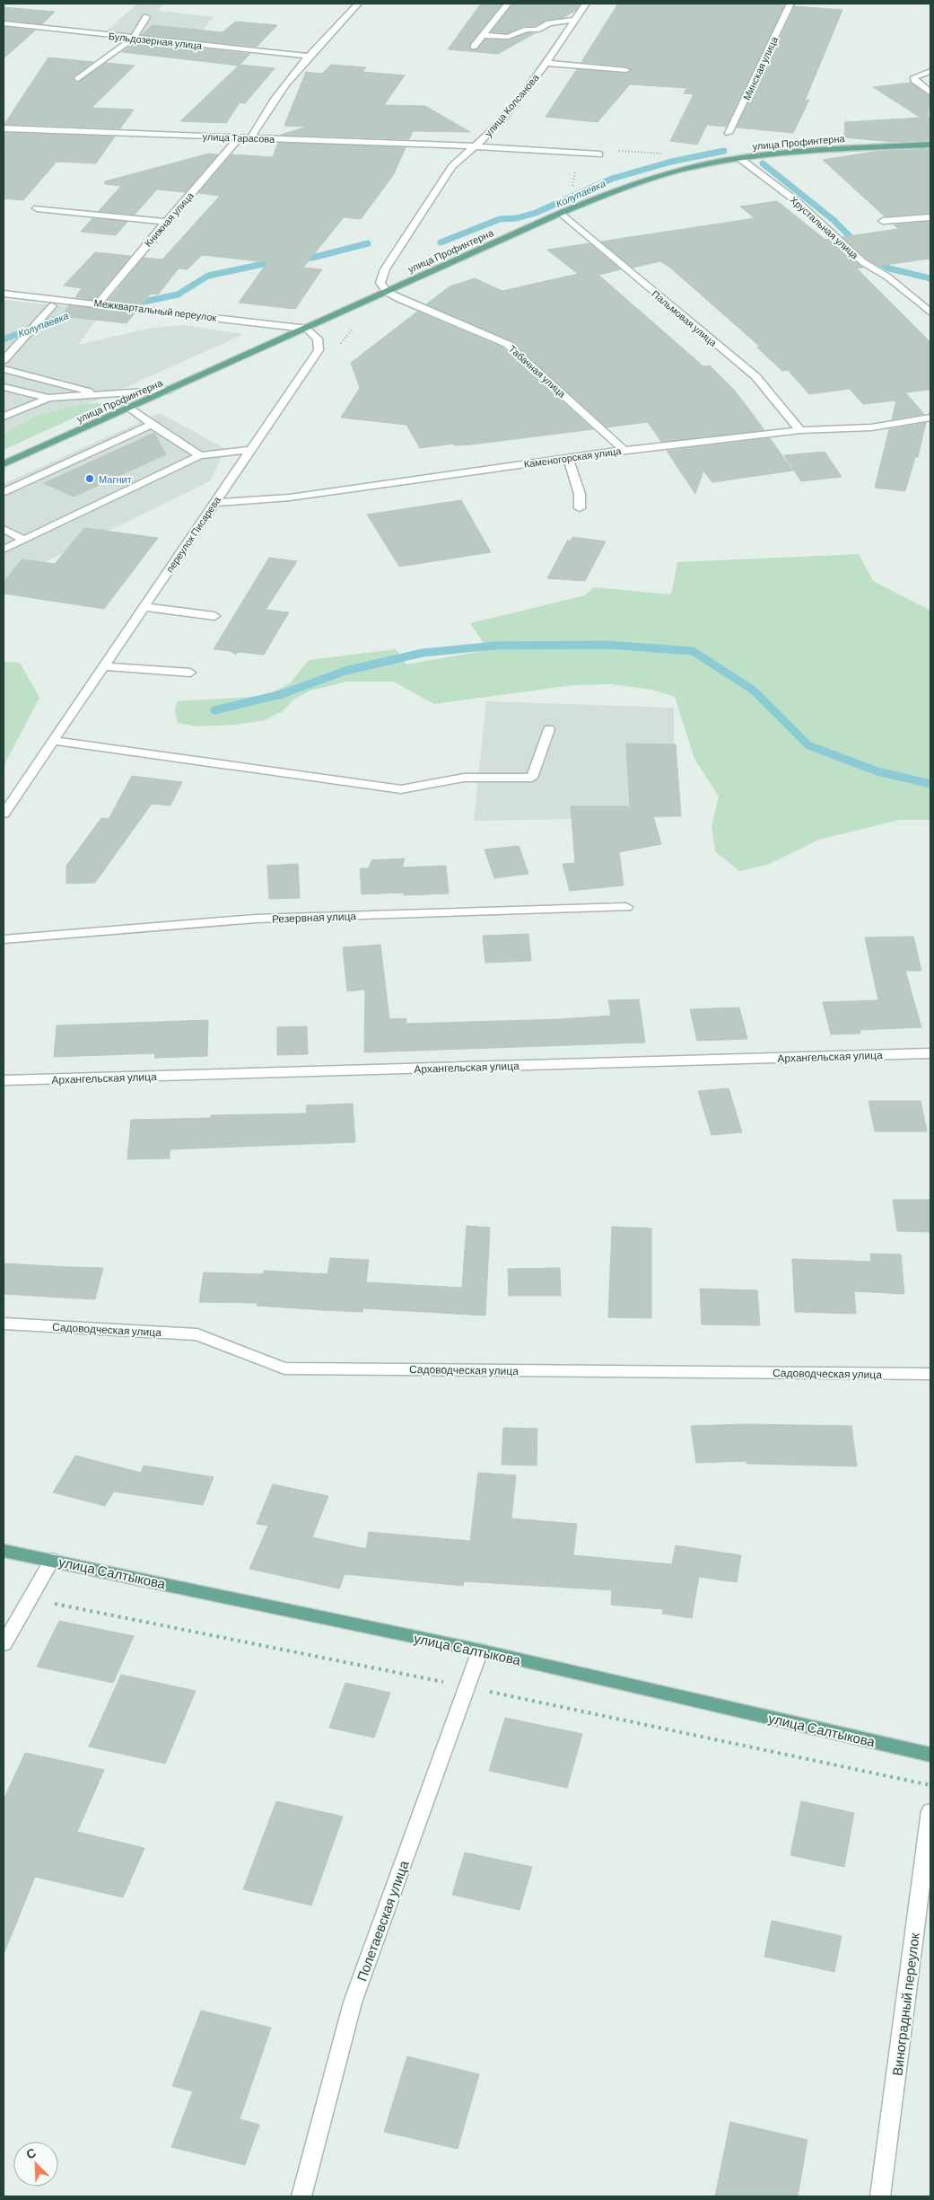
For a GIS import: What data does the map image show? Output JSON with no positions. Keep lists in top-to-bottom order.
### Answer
{
  "streets": {
    "main road": ["улица Профинтерна", "улица Салтыкова"],
    "street": [
      "Бульдозерная улица",
      "Минская улица",
      "улица Колсанова",
      "улица Тарасова",
      "Книжная улица",
      "Хрустальная улица",
      "Межквартальный переулок",
      "Пальмовая улица",
      "Табачная улица",
      "Каменогорская улица",
      "переулок Писарева",
      "Резервная улица",
      "Архангельская улица",
      "Садоводческая улица",
      "Полетаевская улица",
      "Виноградный переулок"
    ]
  },
  "crossings": [
    ["улица Колсанова", "улица Тарасова"],
    ["улица Колсанова", "улица Профинтерна"],
    ["улица Колсанова", "Табачная улица"],
    ["улица Тарасова", "Книжная улица"],
    ["улица Профинтерна", "Хрустальная улица"],
    ["улица Профинтерна", "Межквартальный переулок"],
    ["улица Профинтерна", "Пальмовая улица"],
    ["улица Профинтерна", "Табачная улица"],
    ["улица Профинтерна", "переулок Писарева"],
    ["Книжная улица", "Межквартальный переулок"],
    ["Межквартальный переулок", "переулок Писарева"],
    ["Пальмовая улица", "Каменогорская улица"],
    ["Табачная улица", "Каменогорская улица"],
    ["Каменогорская улица", "переулок Писарева"],
    ["улица Салтыкова", "Полетаевская улица"]
  ],
  "water": ["Колупаевка"],
  "places": ["Магнит"],
  "north": "top left"
}
